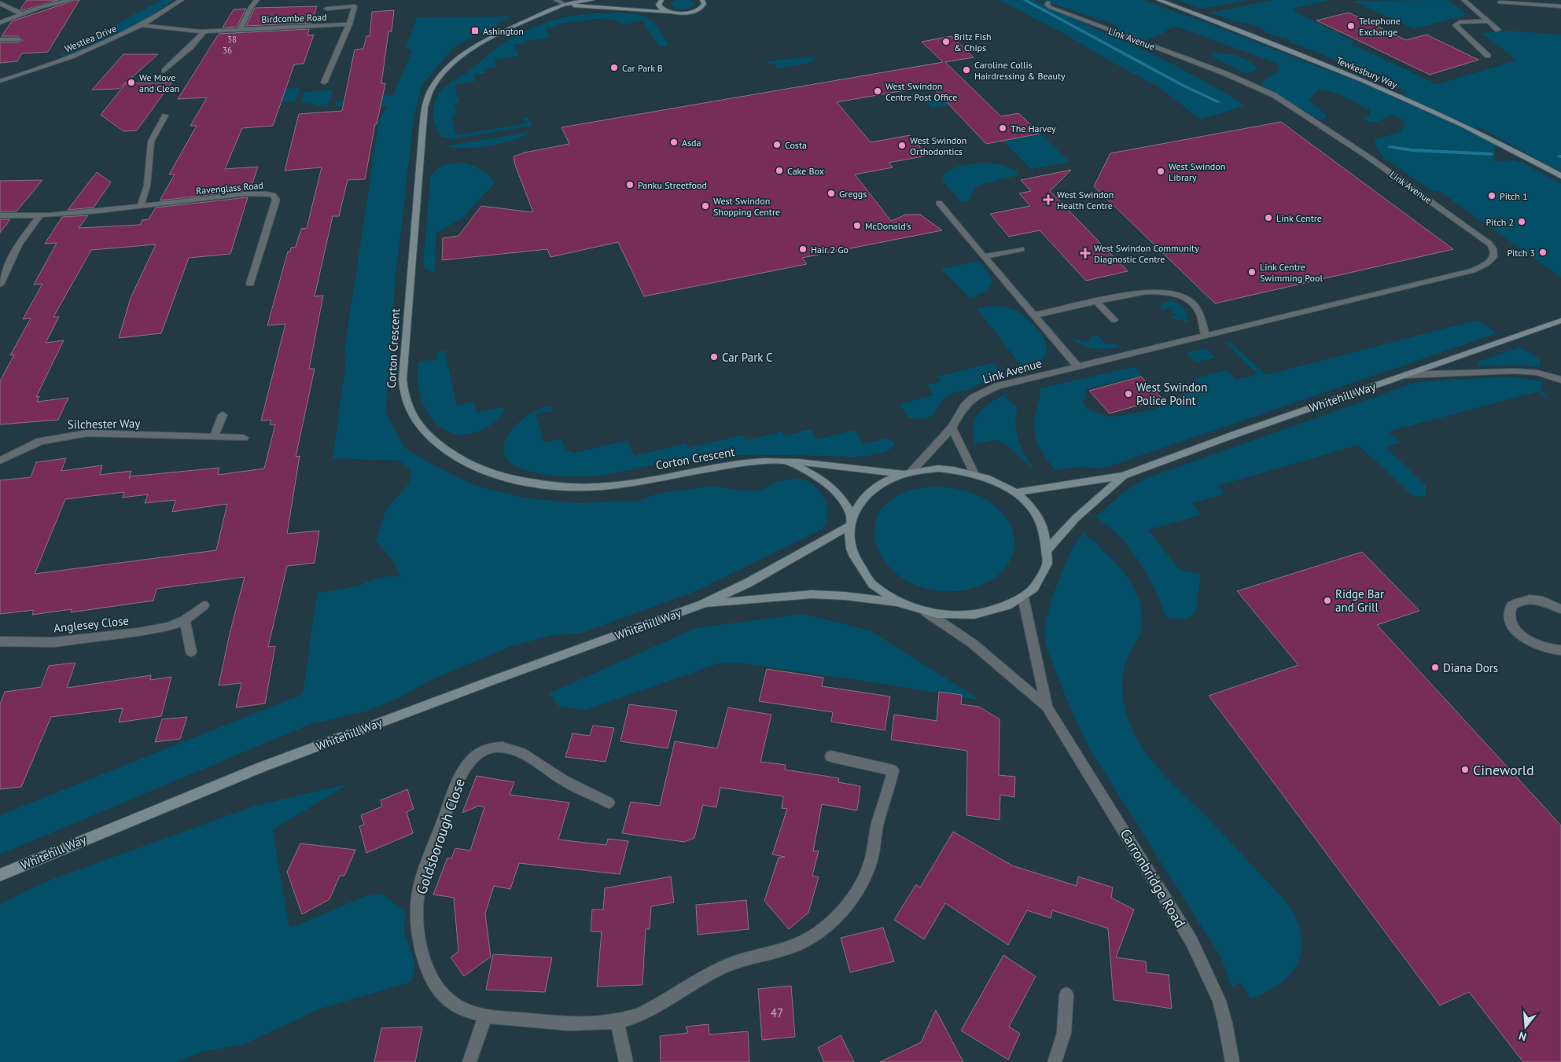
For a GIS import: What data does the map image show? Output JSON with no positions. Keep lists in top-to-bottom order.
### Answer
{
  "streets": {
    "main road": ["Tewkesbury Way", "Corton Crescent", "Whitehill Way"],
    "street": [
      "Birdcombe Road",
      "Westlea Drive",
      "Link Avenue",
      "Ravenglass Road",
      "Silchester Way",
      "Anglesey Close",
      "Goldsborough Close",
      "Carronbridge Road"
    ]
  },
  "crossings": [
    ["Birdcombe Road", "Westlea Drive"],
    ["Link Avenue", "Corton Crescent"],
    ["Corton Crescent", "Whitehill Way"]
  ],
  "places": {
    "other": [
      "Telephone Exchange",
      "Britz Fish & Chips",
      "Car Park B",
      "Caroline Collis Hairdressing & Beauty",
      "We Move and Clean",
      "West Swindon Centre Post Office",
      "The Harvey",
      "Asda",
      "Costa",
      "West Swindon Orthodontics",
      "Cake Box",
      "West Swindon Library",
      "Panku Streetfood",
      "Greggs",
      "Pitch 1",
      "West Swindon Shopping Centre",
      "Link Centre",
      "Pitch 2",
      "McDonald's",
      "Hair 2 Go",
      "Pitch 3",
      "Link Centre Swimming Pool",
      "Car Park C",
      "West Swindon Police Point",
      "Ridge Bar and Grill",
      "Diana Dors",
      "Cineworld"
    ],
    "transit": ["Ashington"],
    "health": ["West Swindon Health Centre", "West Swindon Community Diagnostic Centre"]
  },
  "house_numbers": ["38", "36", "47"],
  "north": "bottom"
}
